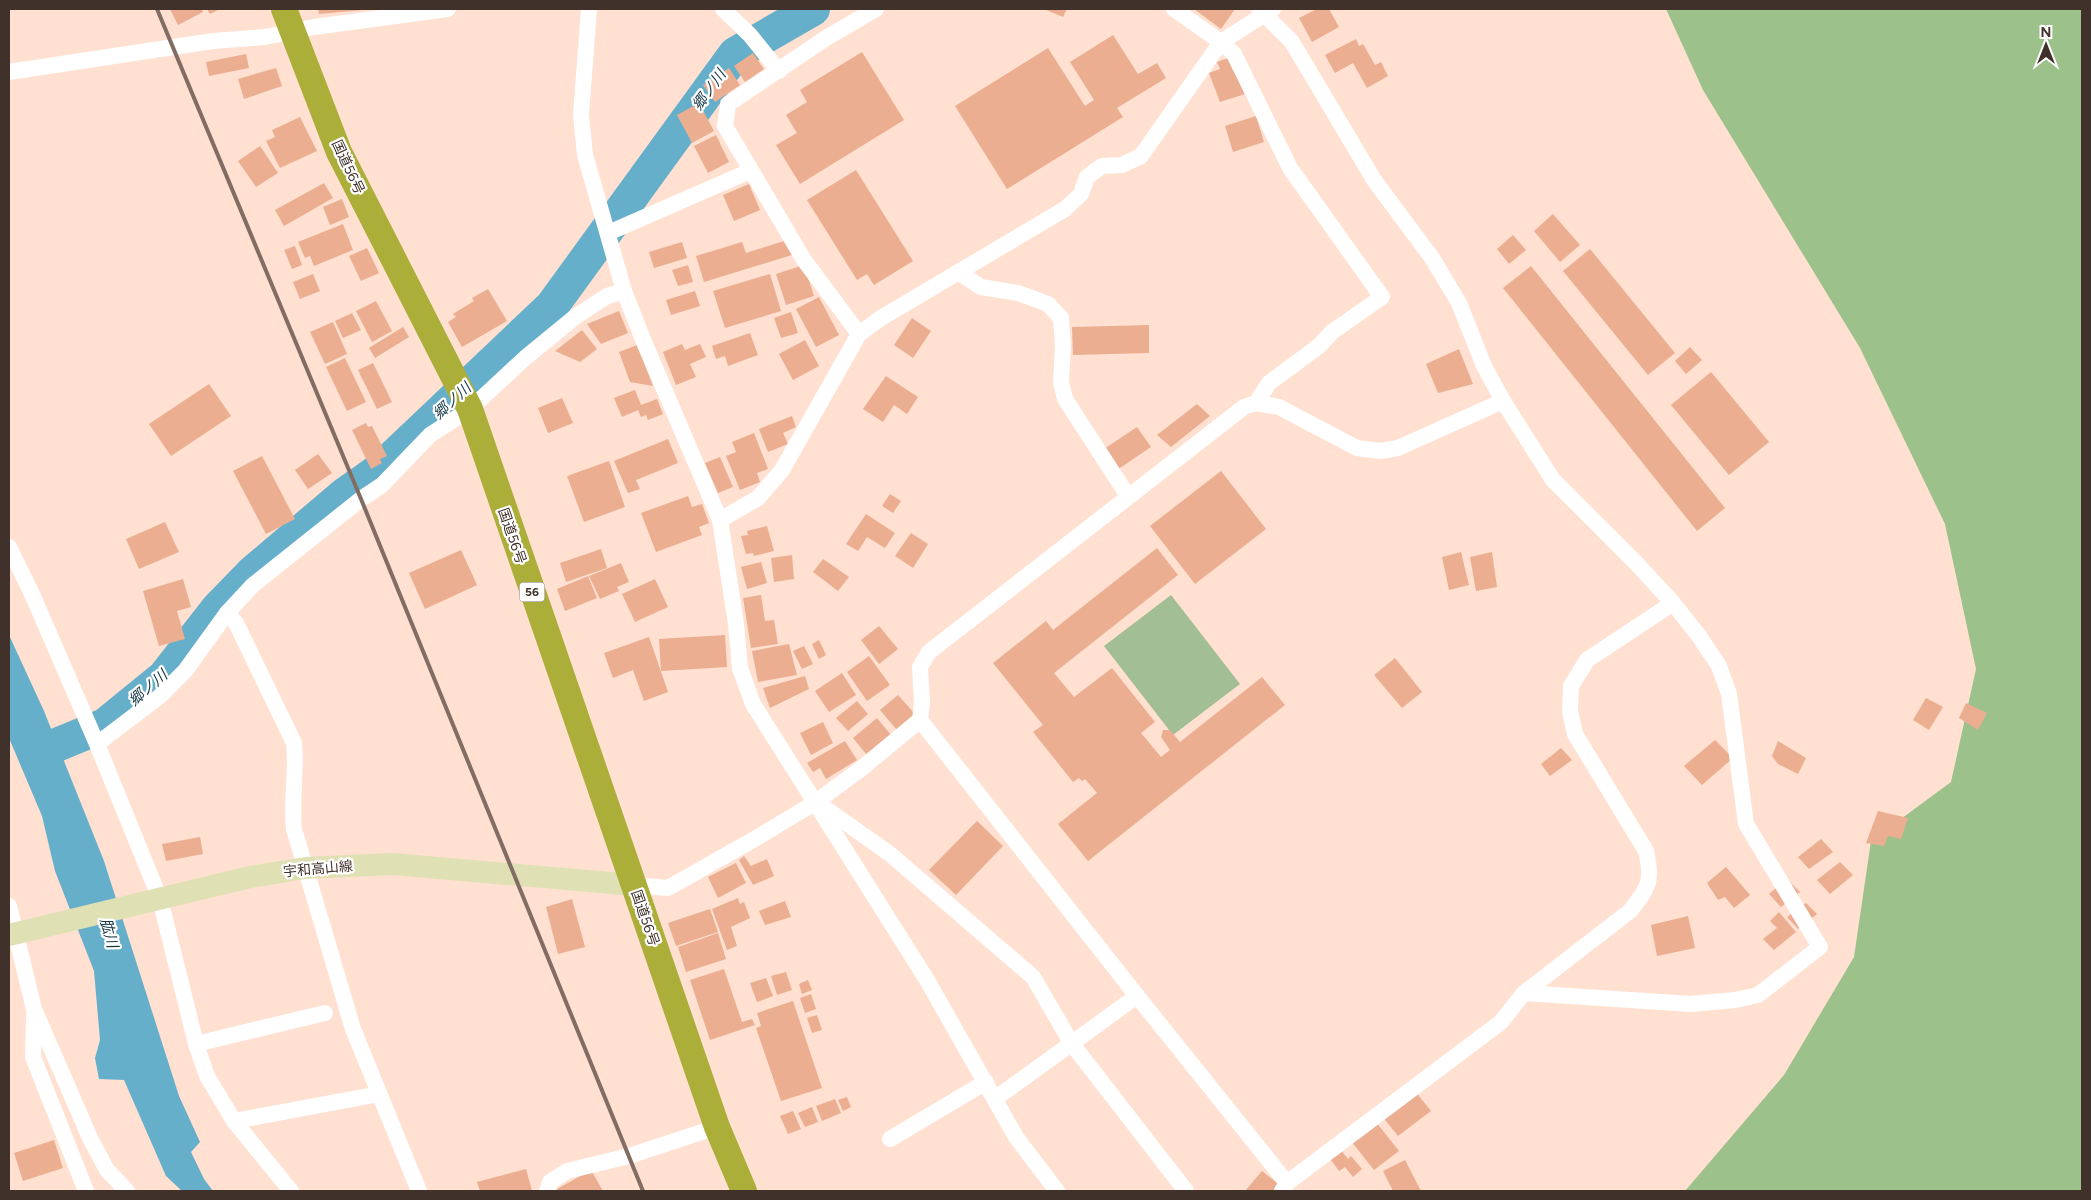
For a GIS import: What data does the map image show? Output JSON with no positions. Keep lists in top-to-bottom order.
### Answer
{
  "streets": {
    "highway": ["国道56号", "56"],
    "main road": ["宇和高山線"]
  },
  "crossings": [
    ["国道56号", "宇和高山線"]
  ],
  "water": ["郷ノ川", "肱川"],
  "north": "top"
}
